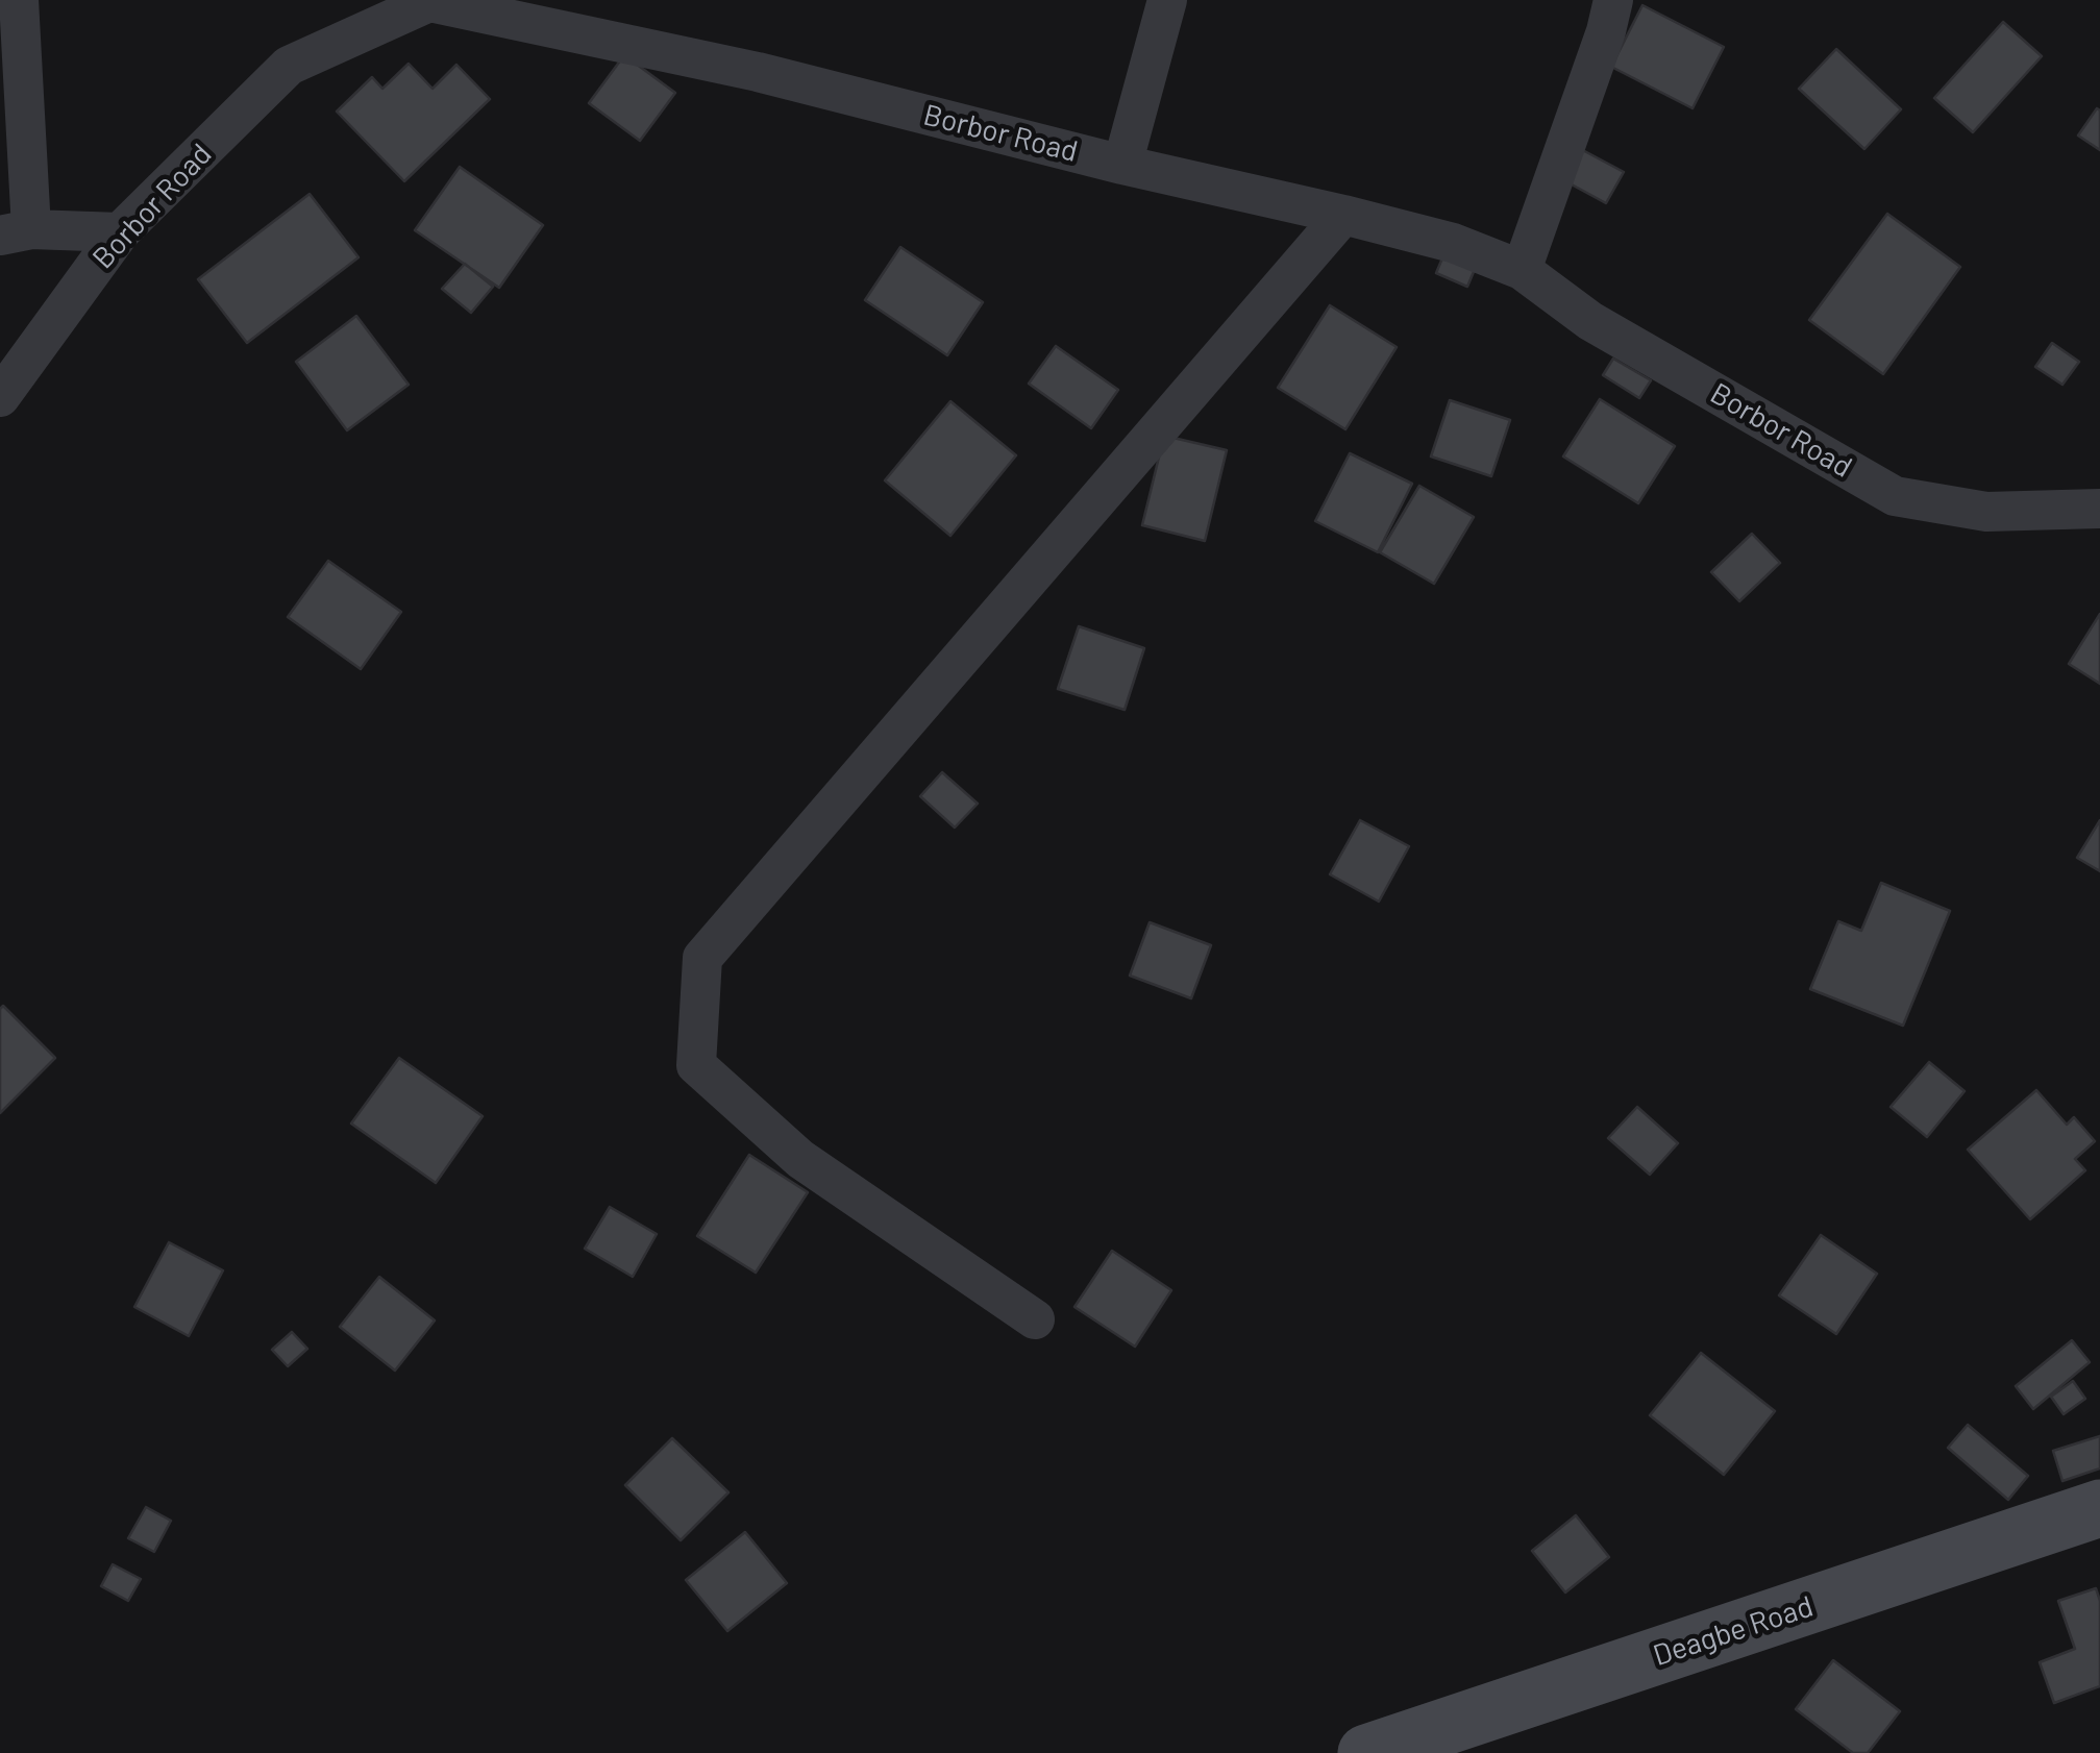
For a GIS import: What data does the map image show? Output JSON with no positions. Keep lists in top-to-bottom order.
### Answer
{
  "streets": {
    "street": ["Borbor Road", "Deagbe Road"]
  }
}
